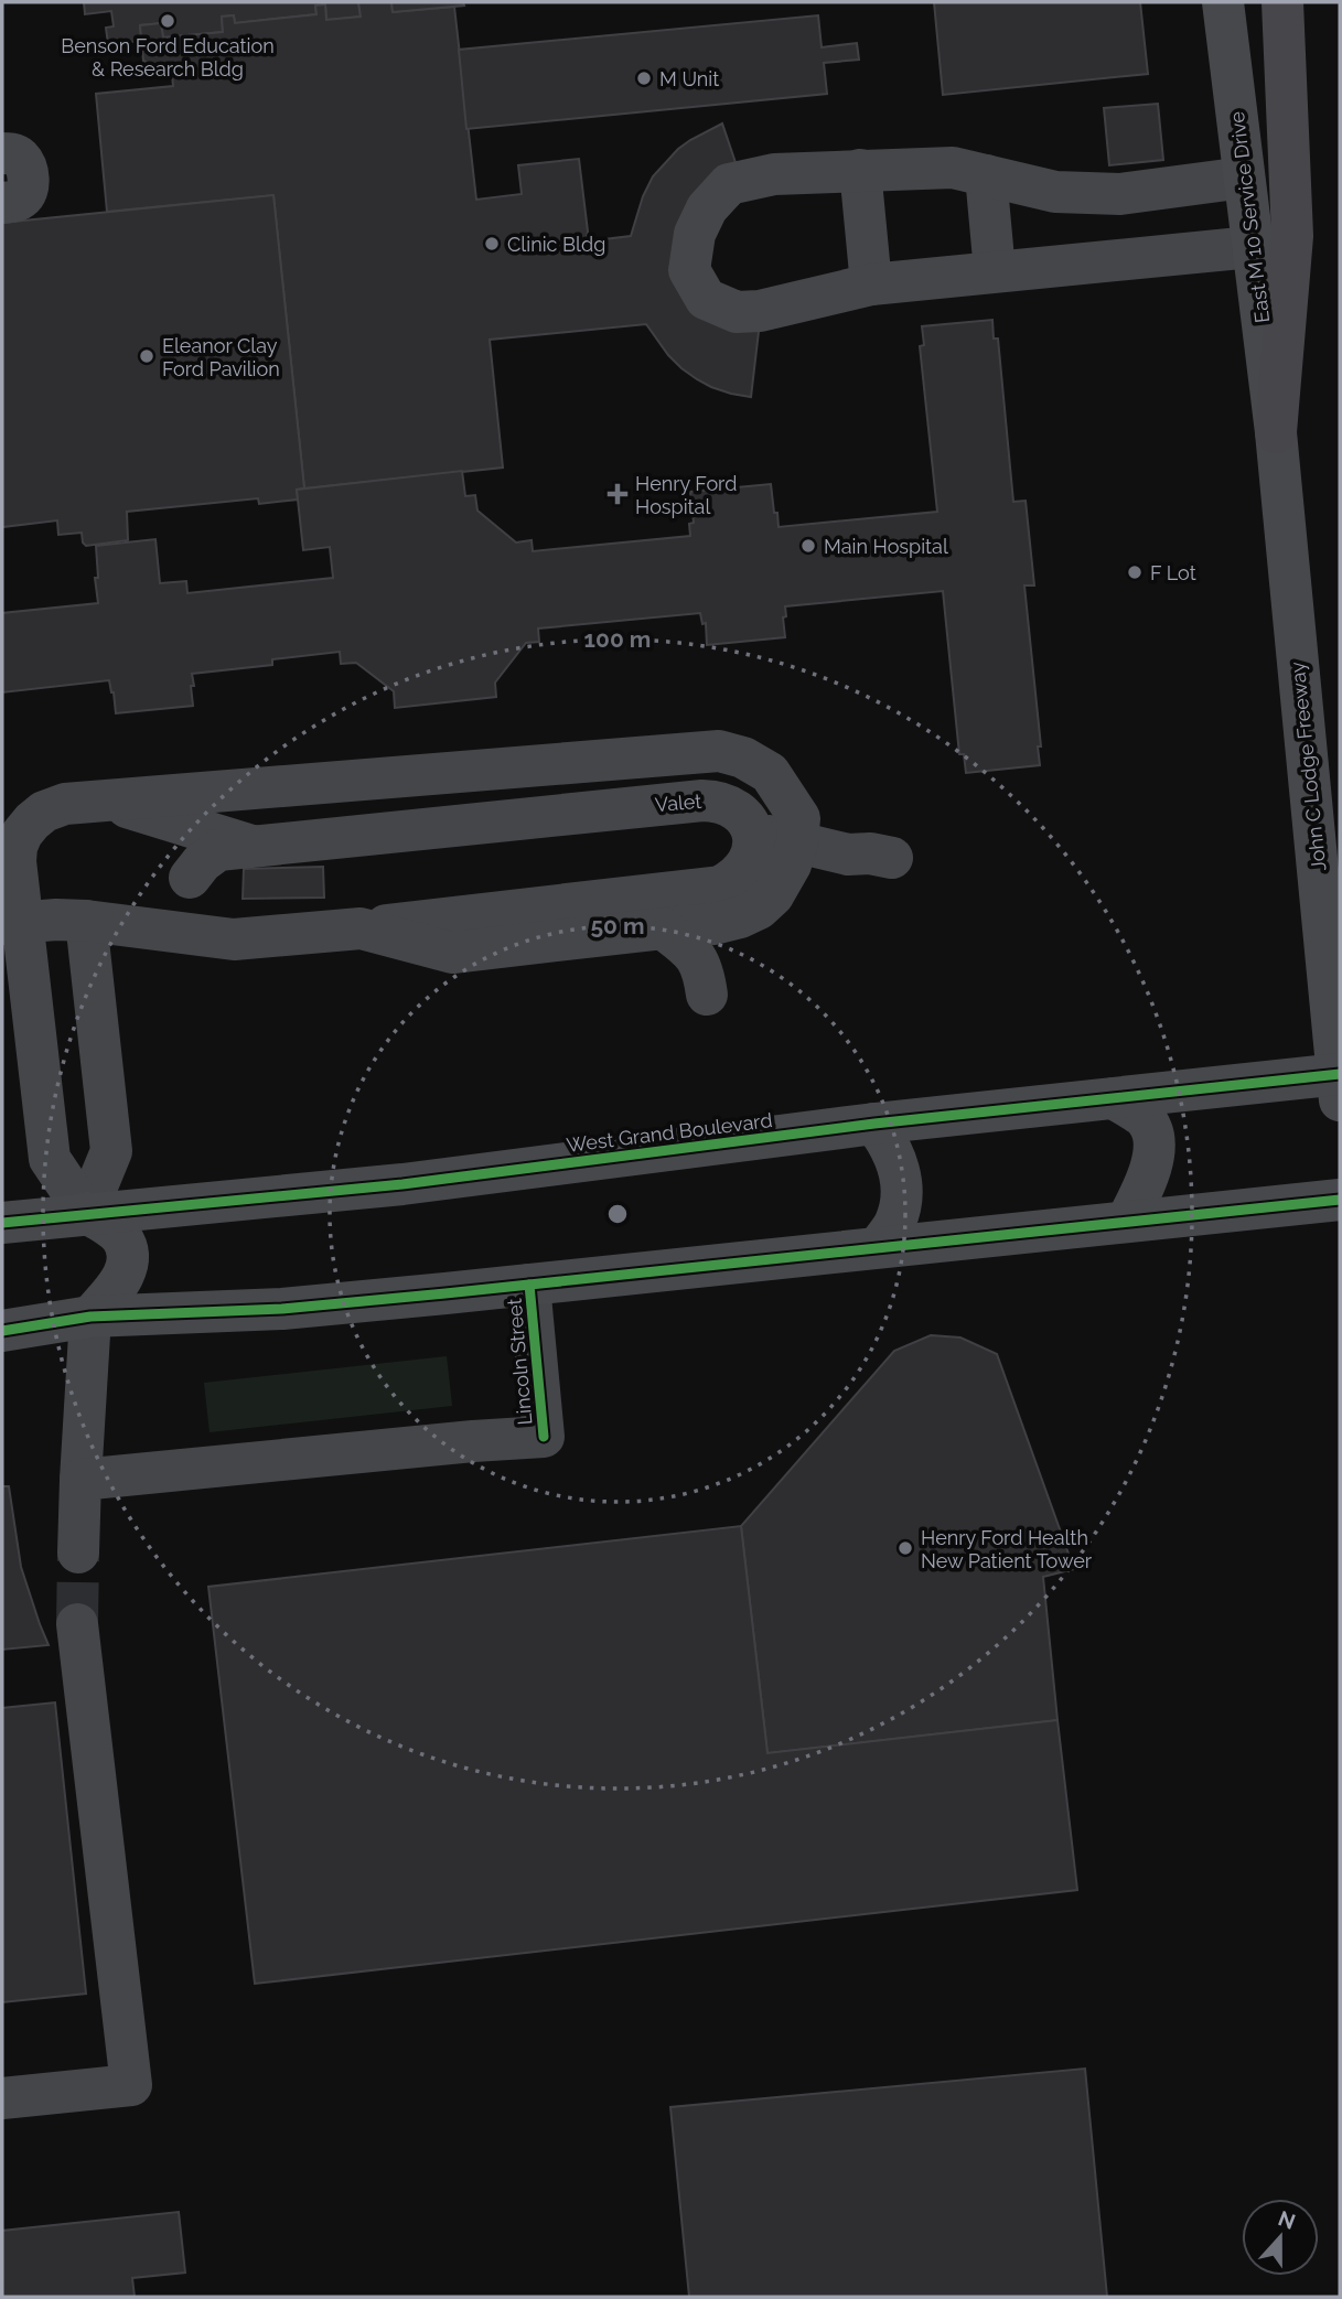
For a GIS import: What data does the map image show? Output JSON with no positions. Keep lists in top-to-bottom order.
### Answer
{
  "streets": {
    "main road": ["East M 10 Service Drive", "John C Lodge Freeway", "West Grand Boulevard"],
    "street": ["Valet", "Lincoln Street"]
  },
  "crossings": [
    ["East M 10 Service Drive", "John C Lodge Freeway"],
    ["John C Lodge Freeway", "West Grand Boulevard"]
  ],
  "places": {
    "other": [
      "Benson Ford Education & Research Bldg",
      "M Unit",
      "Clinic Bldg",
      "Eleanor Clay Ford Pavilion",
      "Main Hospital",
      "F Lot",
      "Henry Ford Health New Patient Tower"
    ],
    "health": ["Henry Ford Hospital"]
  },
  "north": "top",
  "rings": ["100 m", "50 m"]
}
